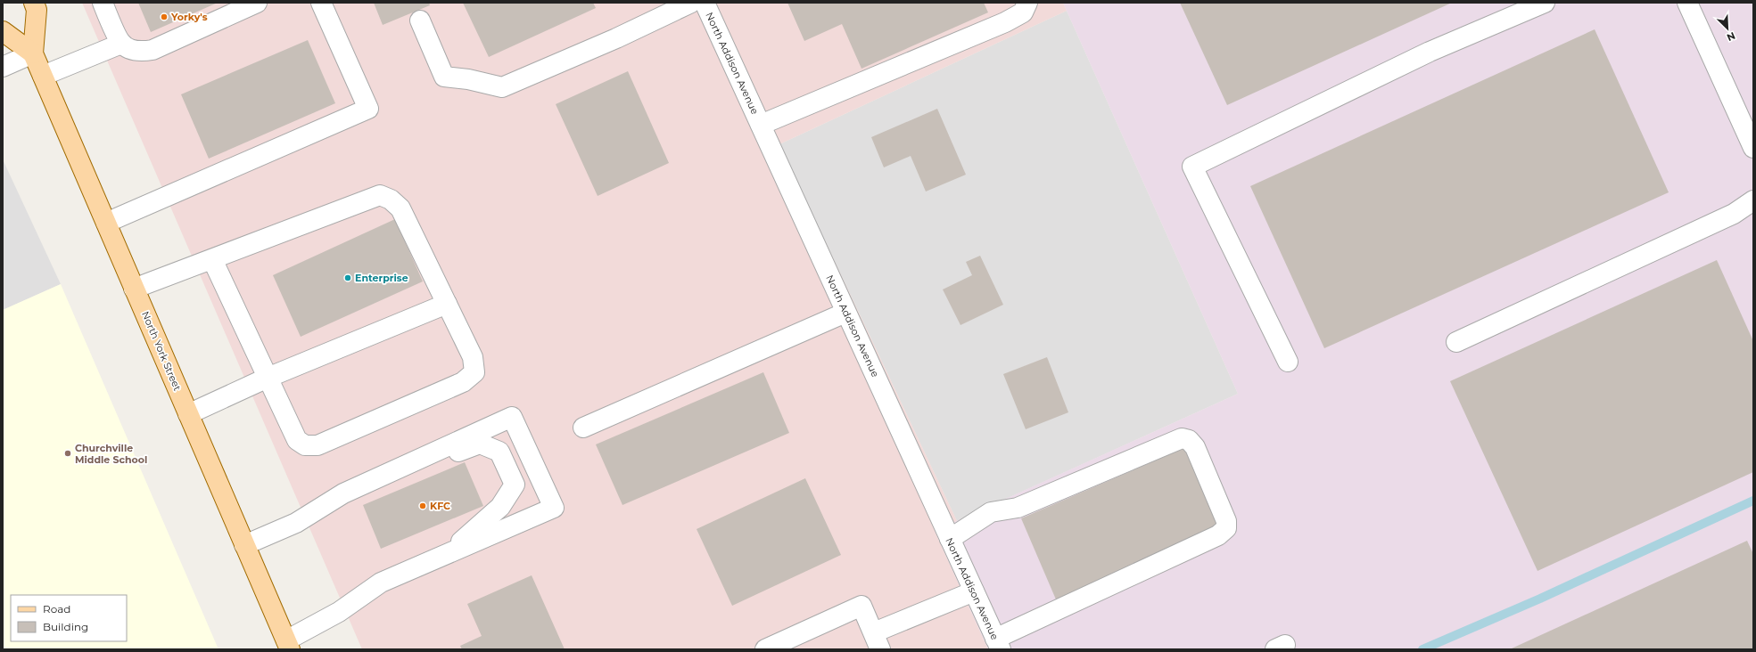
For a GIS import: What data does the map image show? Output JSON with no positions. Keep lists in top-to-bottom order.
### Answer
{
  "streets": {
    "main road": ["North York Street"],
    "street": ["North Addison Avenue"]
  },
  "places": [
    "Yorky's",
    "Enterprise",
    "Churchville Middle School",
    "KFC"
  ],
  "legend": ["Road", "Building"],
  "north": "bottom right"
}
